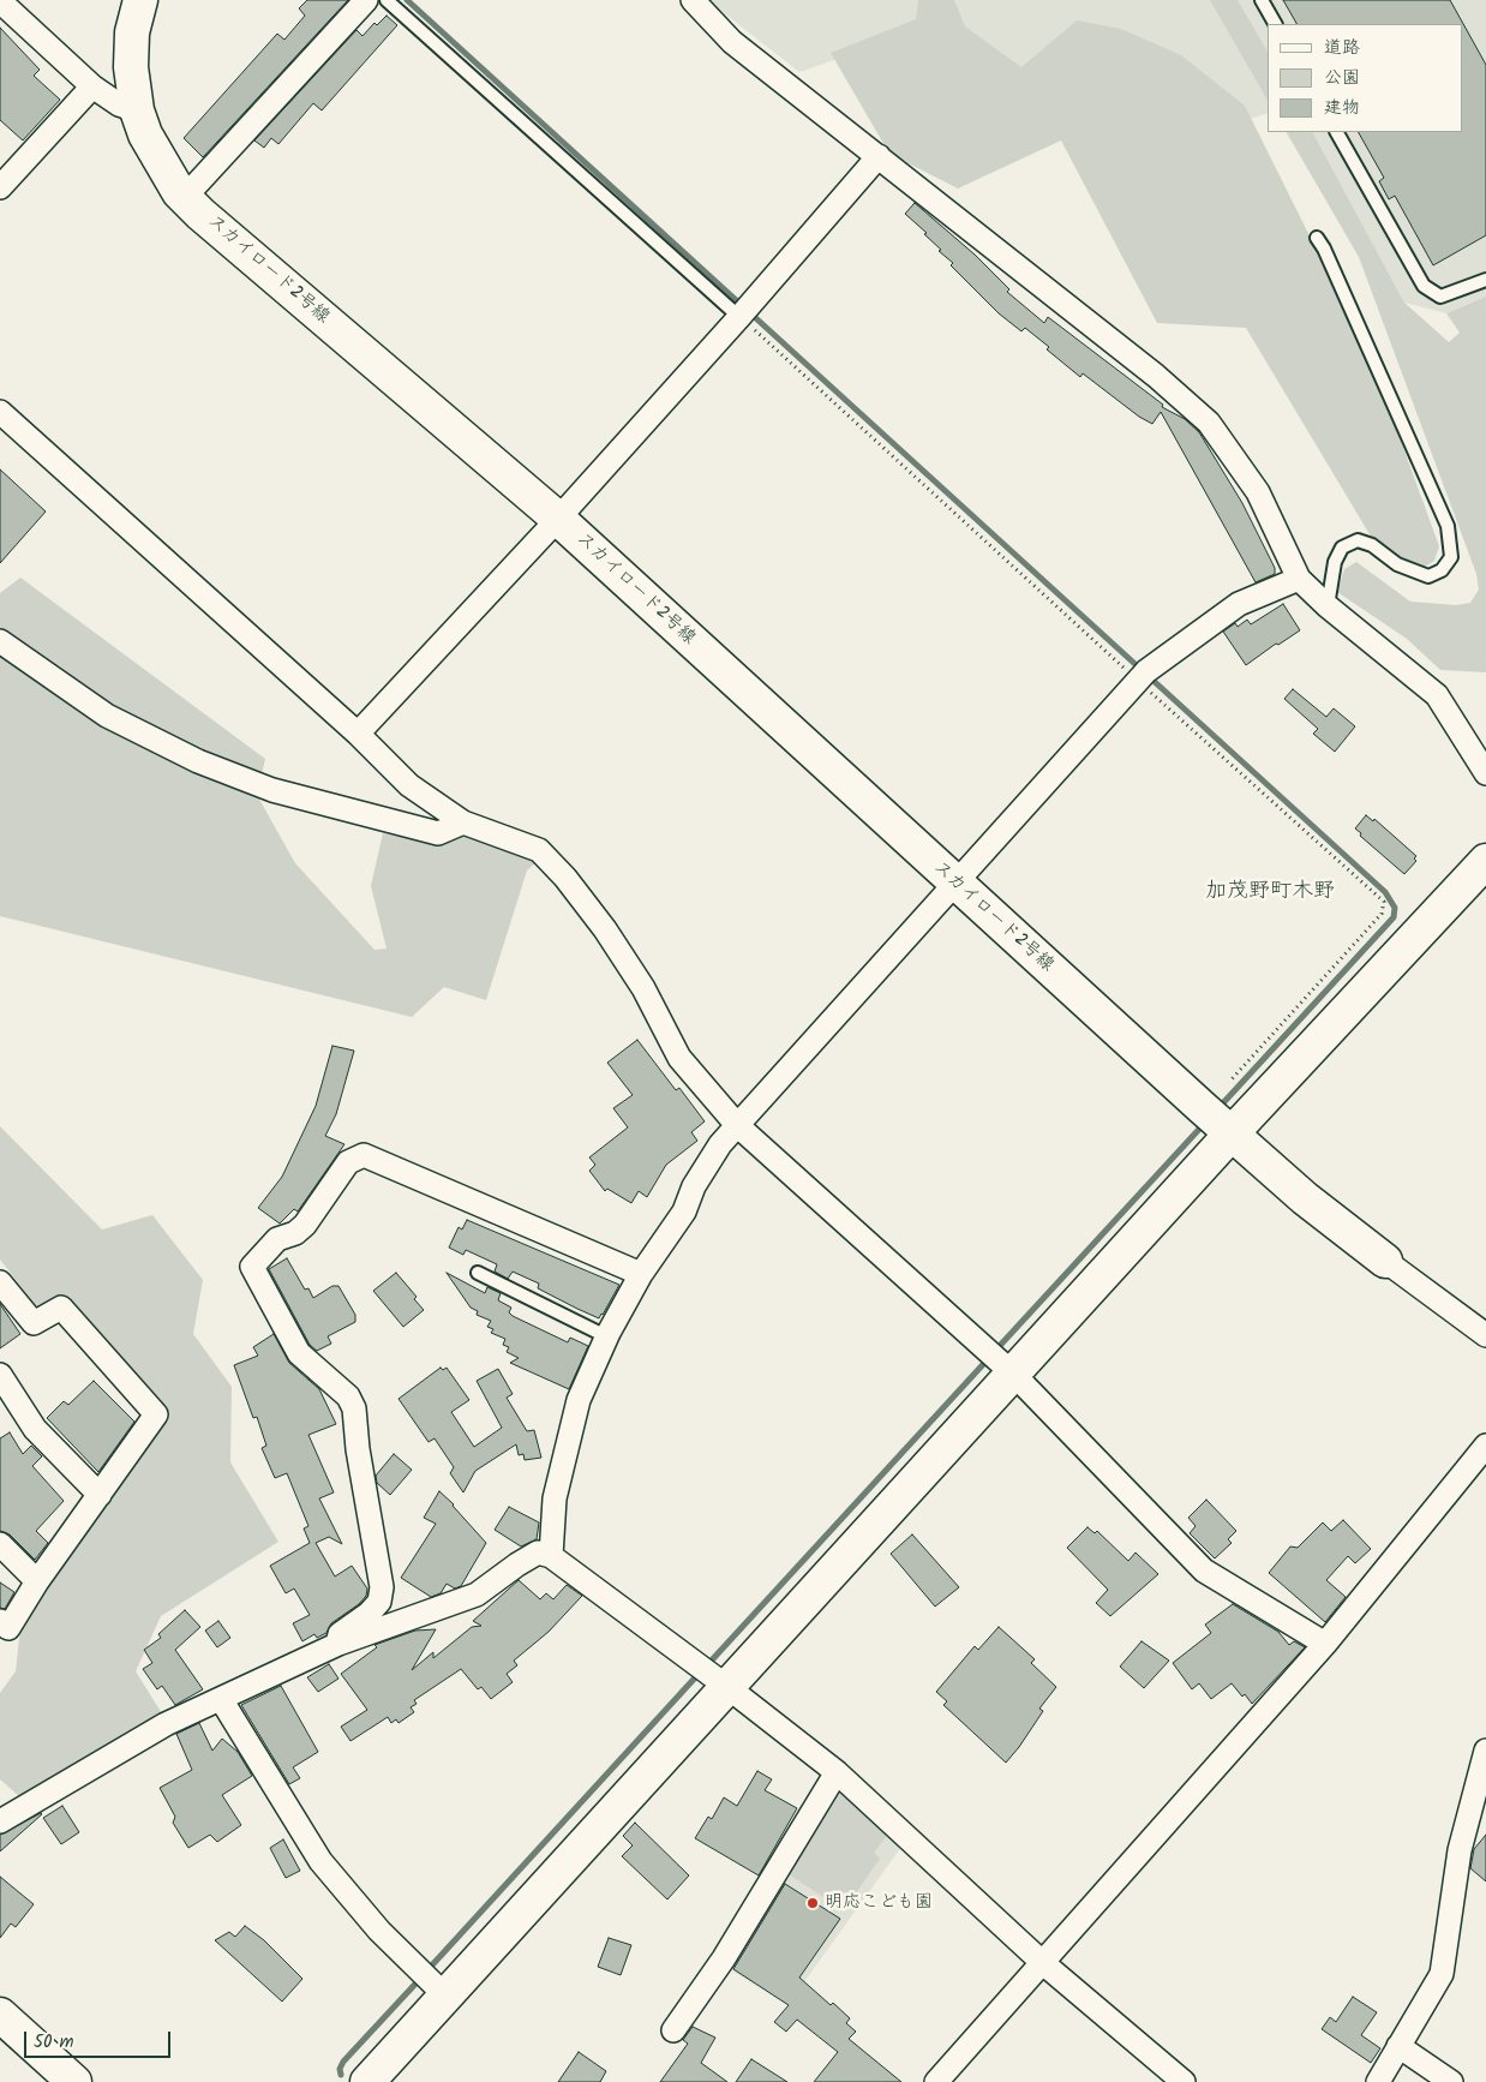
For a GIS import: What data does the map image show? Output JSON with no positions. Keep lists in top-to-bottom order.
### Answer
{
  "streets": {
    "street": ["スカイロード2号線"]
  },
  "districts": ["加茂野町木野"],
  "places": ["明応こども園"],
  "legend": ["道路", "公園", "建物"],
  "scale_bar": "50 m"
}
